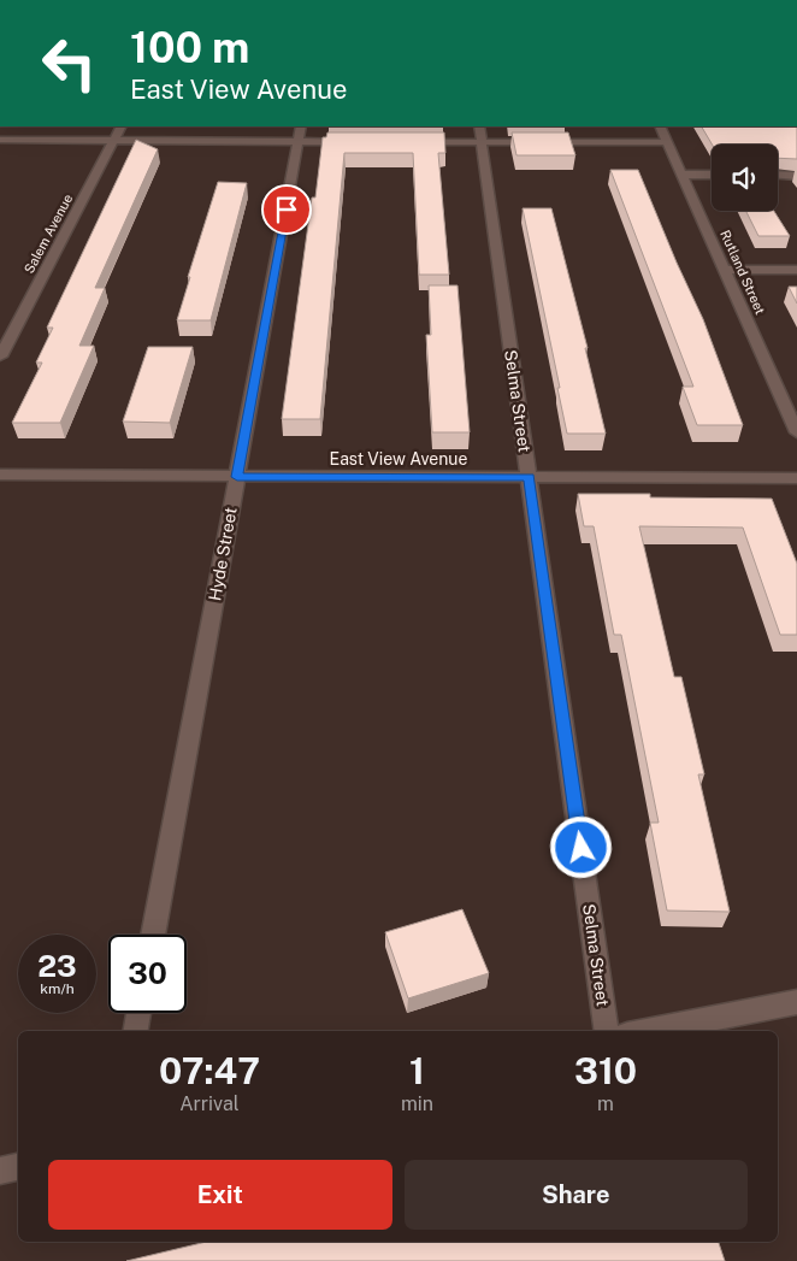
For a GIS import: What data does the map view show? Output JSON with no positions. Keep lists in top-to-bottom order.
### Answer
{
  "streets": {
    "street": [
      "Salem Avenue",
      "Rutland Street",
      "Selma Street",
      "East View Avenue",
      "Hyde Street"
    ]
  },
  "crossings": [
    ["Selma Street", "East View Avenue"],
    ["East View Avenue", "Hyde Street"]
  ],
  "page": {
    "turn": ["100 m", "East View Avenue"],
    "speed": "23 km/h",
    "limit": "30",
    "eta": [
      "07:47",
      "Arrival",
      "1",
      "min",
      "310",
      "m"
    ],
    "buttons": ["Exit", "Share"]
  }
}
